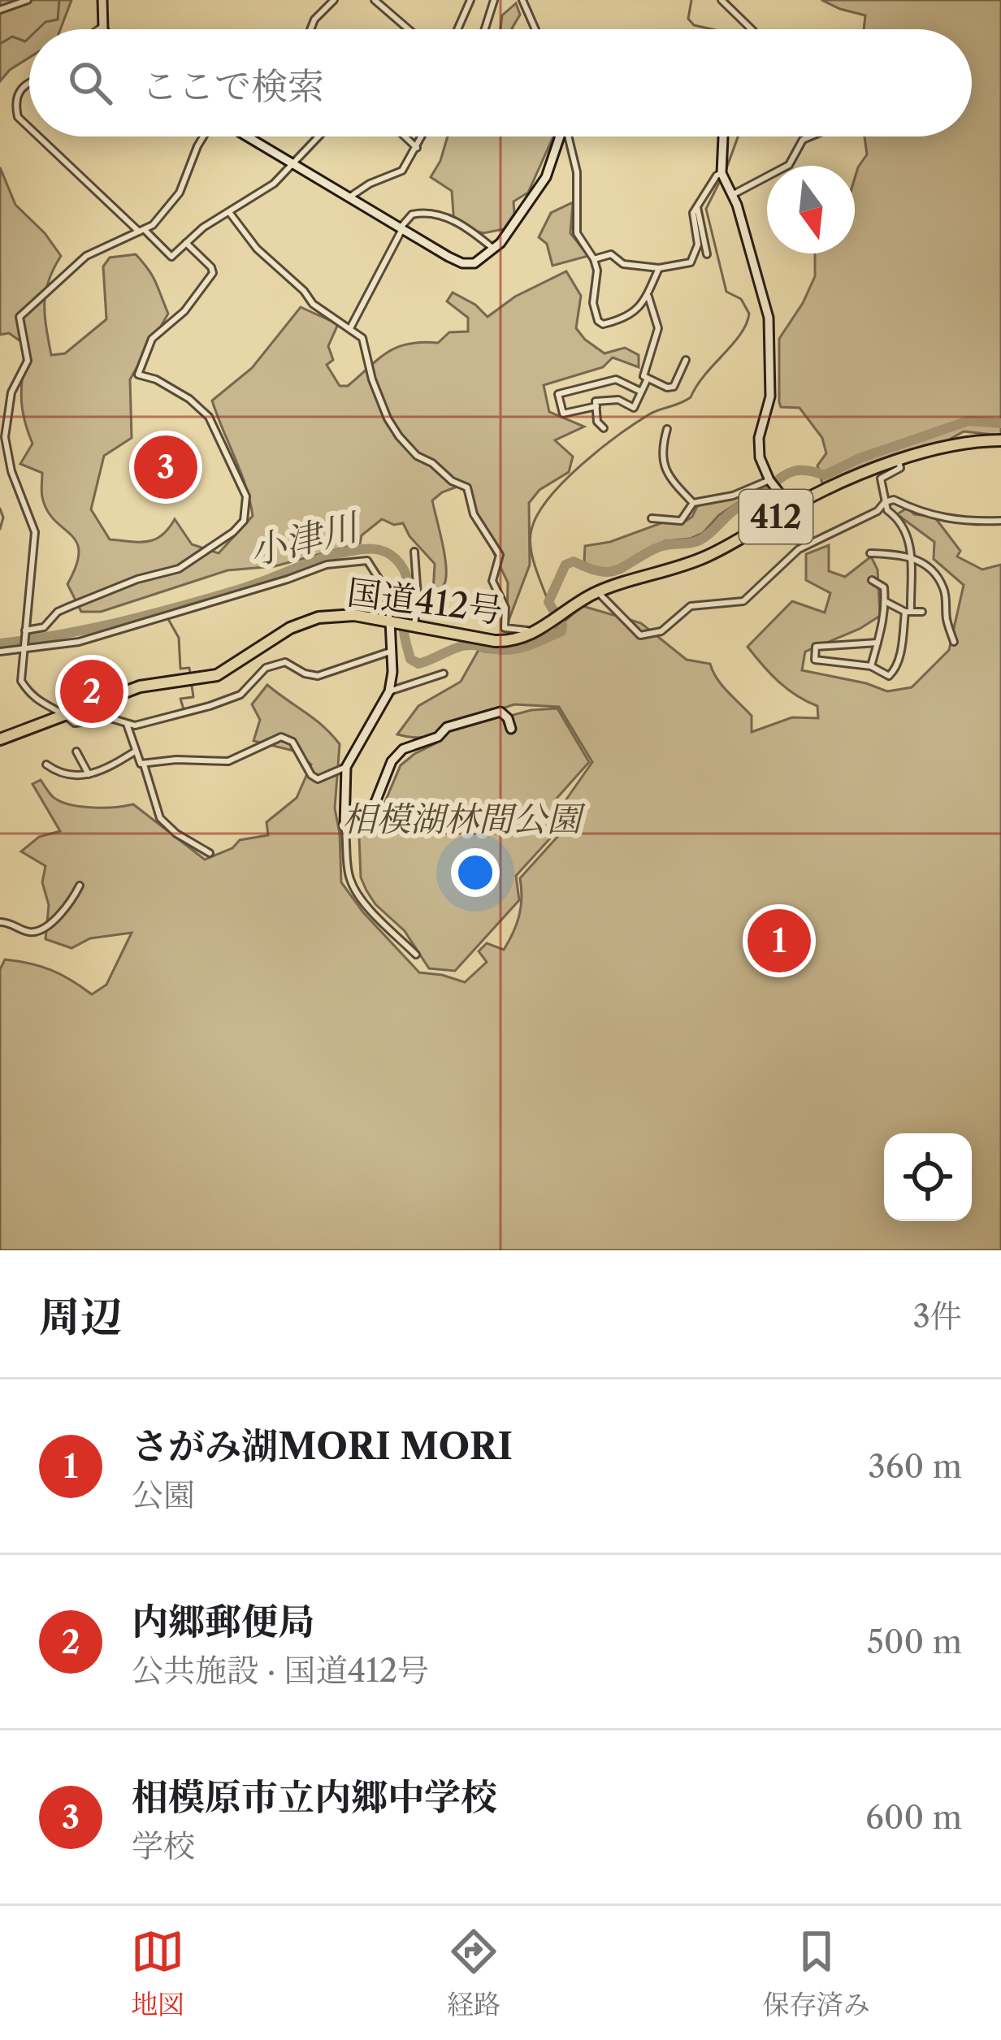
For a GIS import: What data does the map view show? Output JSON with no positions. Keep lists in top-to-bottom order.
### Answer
{
  "streets": {
    "highway": ["412", "国道412号"]
  },
  "water": ["小津川"],
  "parks": ["相模湖林間公園"],
  "north": "bottom",
  "page": {
    "search": "ここで検索",
    "pins": ["3", "2", "1"],
    "heading": ["周辺", "3件"],
    "list": [
      {
        "mark": "1",
        "name": "さがみ湖MORI MORI",
        "note": "公園",
        "value": "360 m"
      },
      {
        "mark": "2",
        "name": "内郷郵便局",
        "note": "公共施設 · 国道412号",
        "value": "500 m"
      },
      {
        "mark": "3",
        "name": "相模原市立内郷中学校",
        "note": "学校",
        "value": "600 m"
      }
    ],
    "nav": ["地図", "経路", "保存済み"]
  }
}
